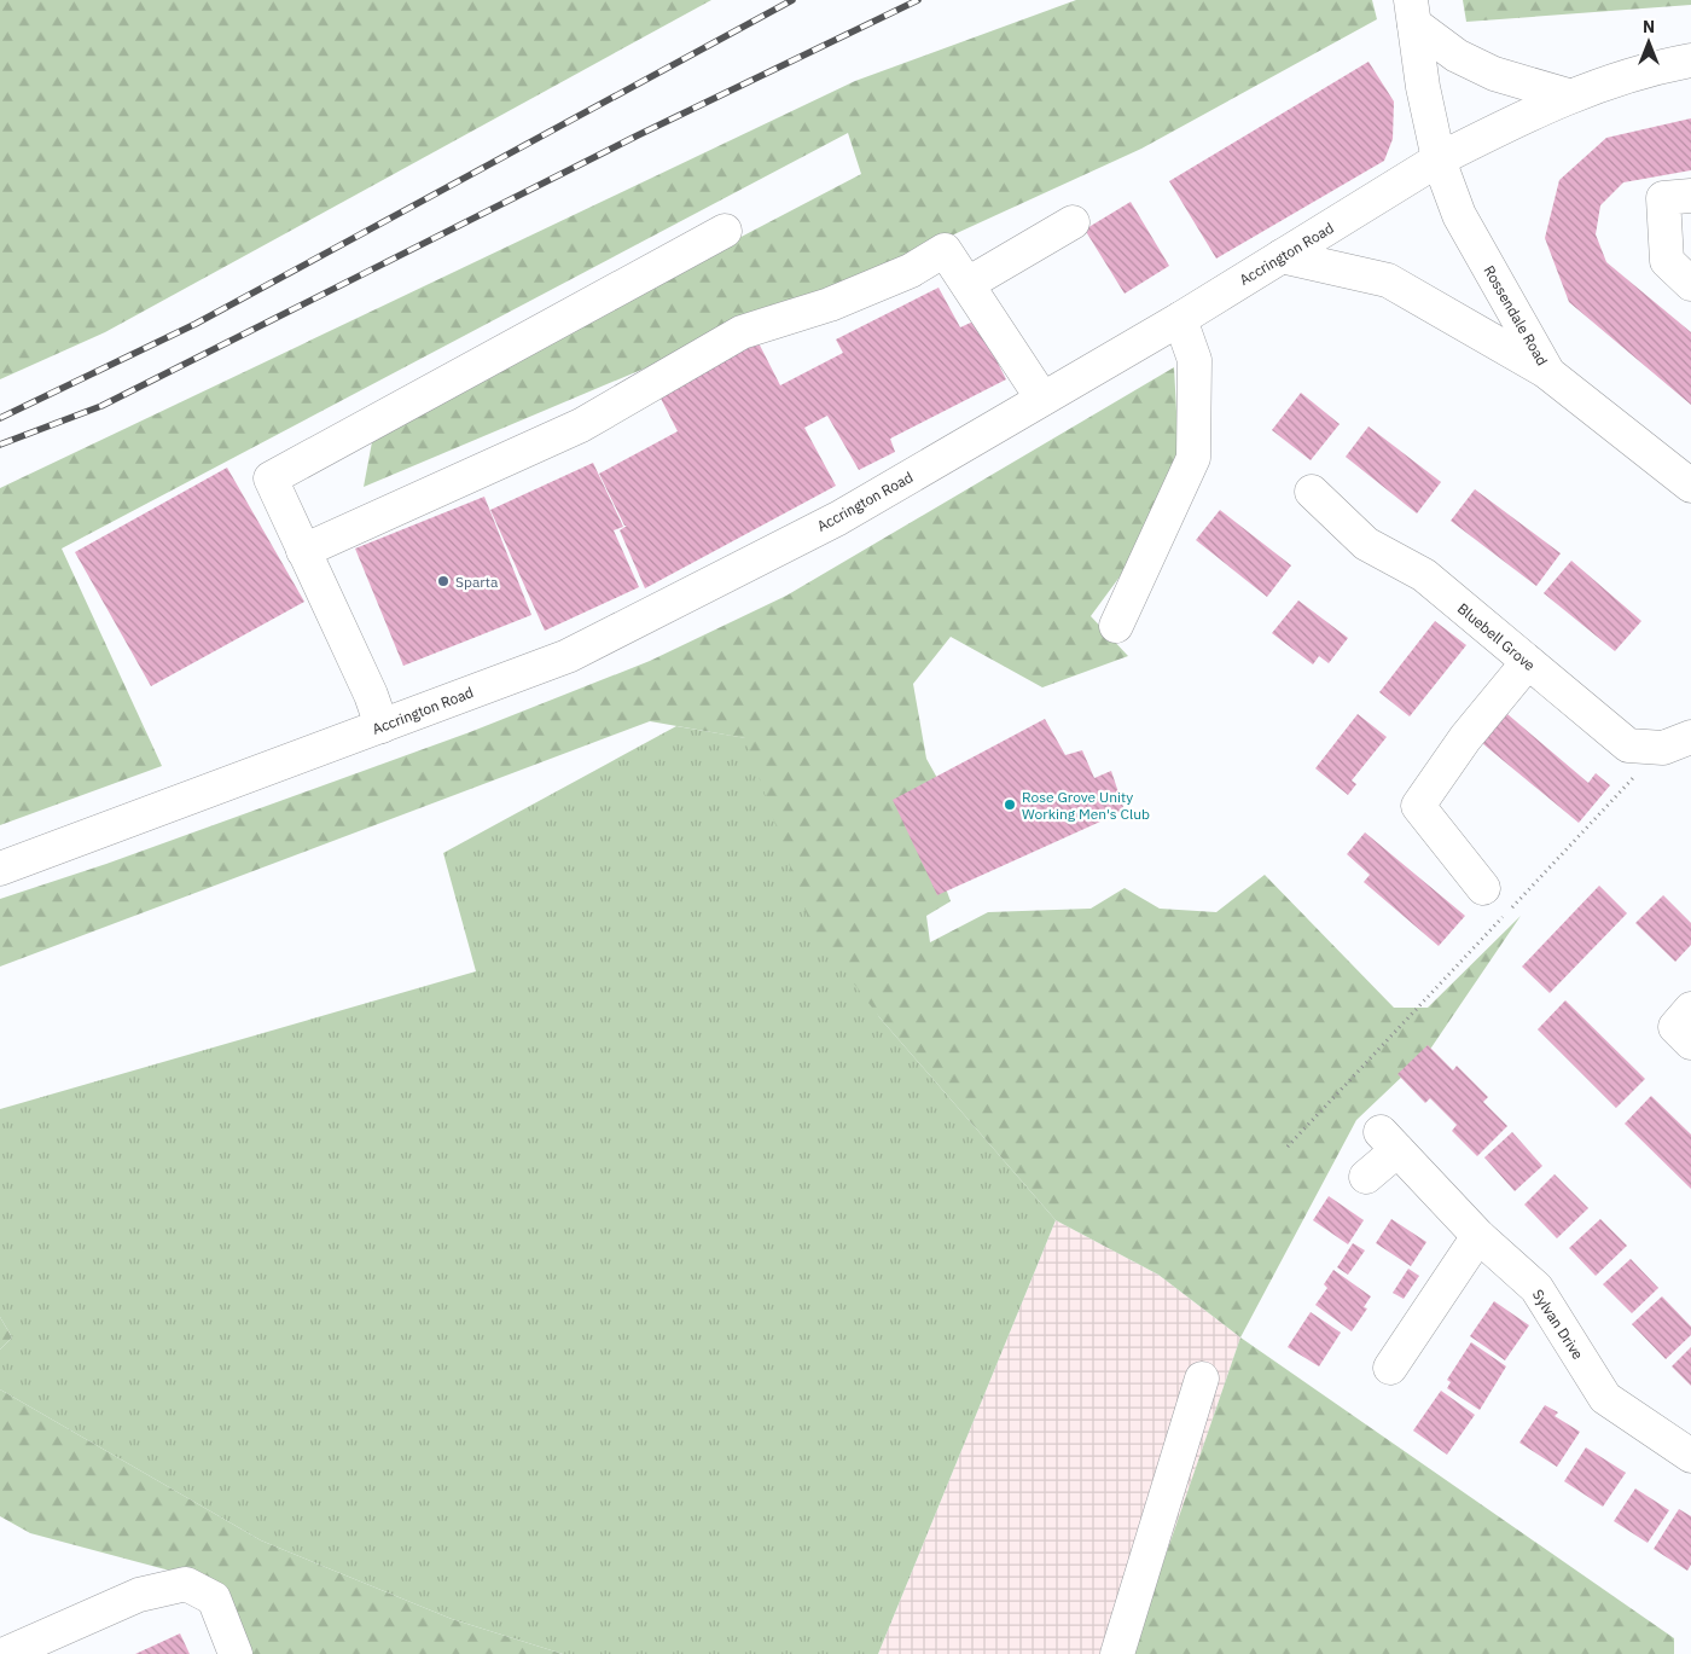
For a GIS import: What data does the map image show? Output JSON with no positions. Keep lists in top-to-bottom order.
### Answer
{
  "streets": {
    "main road": [
      "Accrington Road",
      "Rossendale Road",
      "Bluebell Grove",
      "Sylvan Drive"
    ]
  },
  "crossings": [
    ["Accrington Road", "Rossendale Road"]
  ],
  "places": ["Sparta", "Rose Grove Unity Working Men's Club"],
  "north": "top"
}
